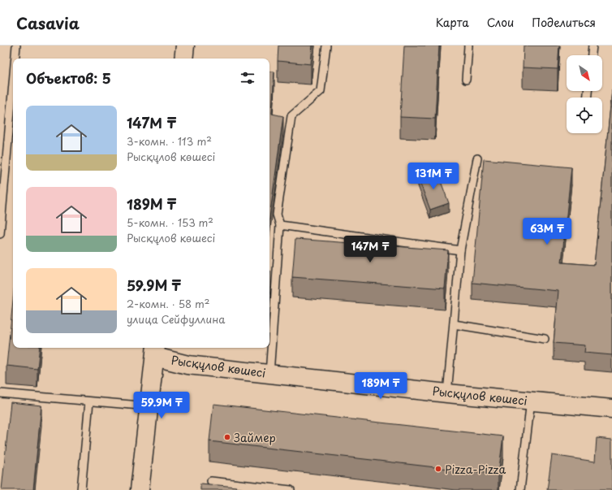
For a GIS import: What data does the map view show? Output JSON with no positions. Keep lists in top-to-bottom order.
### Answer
{
  "streets": {
    "street": ["Рысқұлов көшесі"]
  },
  "places": ["Займер", "Pizza-Pizza"],
  "north": "bottom right",
  "page": {
    "header": "Casavia",
    "nav": ["Карта", "Слои", "Поделиться"],
    "heading": "Объектов: 5",
    "list": [
      {
        "name": "147M ₸",
        "note": "3-комн. · 113 m² · Рысқұлов көшесі"
      },
      {
        "name": "189M ₸",
        "note": "5-комн. · 153 m² · Рысқұлов көшесі"
      },
      {
        "name": "59.9M ₸",
        "note": "2-комн. · 58 m² · улица Сейфуллина"
      }
    ],
    "price": [
      "131M ₸",
      "63M ₸",
      "147M ₸",
      "189M ₸",
      "59.9M ₸"
    ]
  }
}
